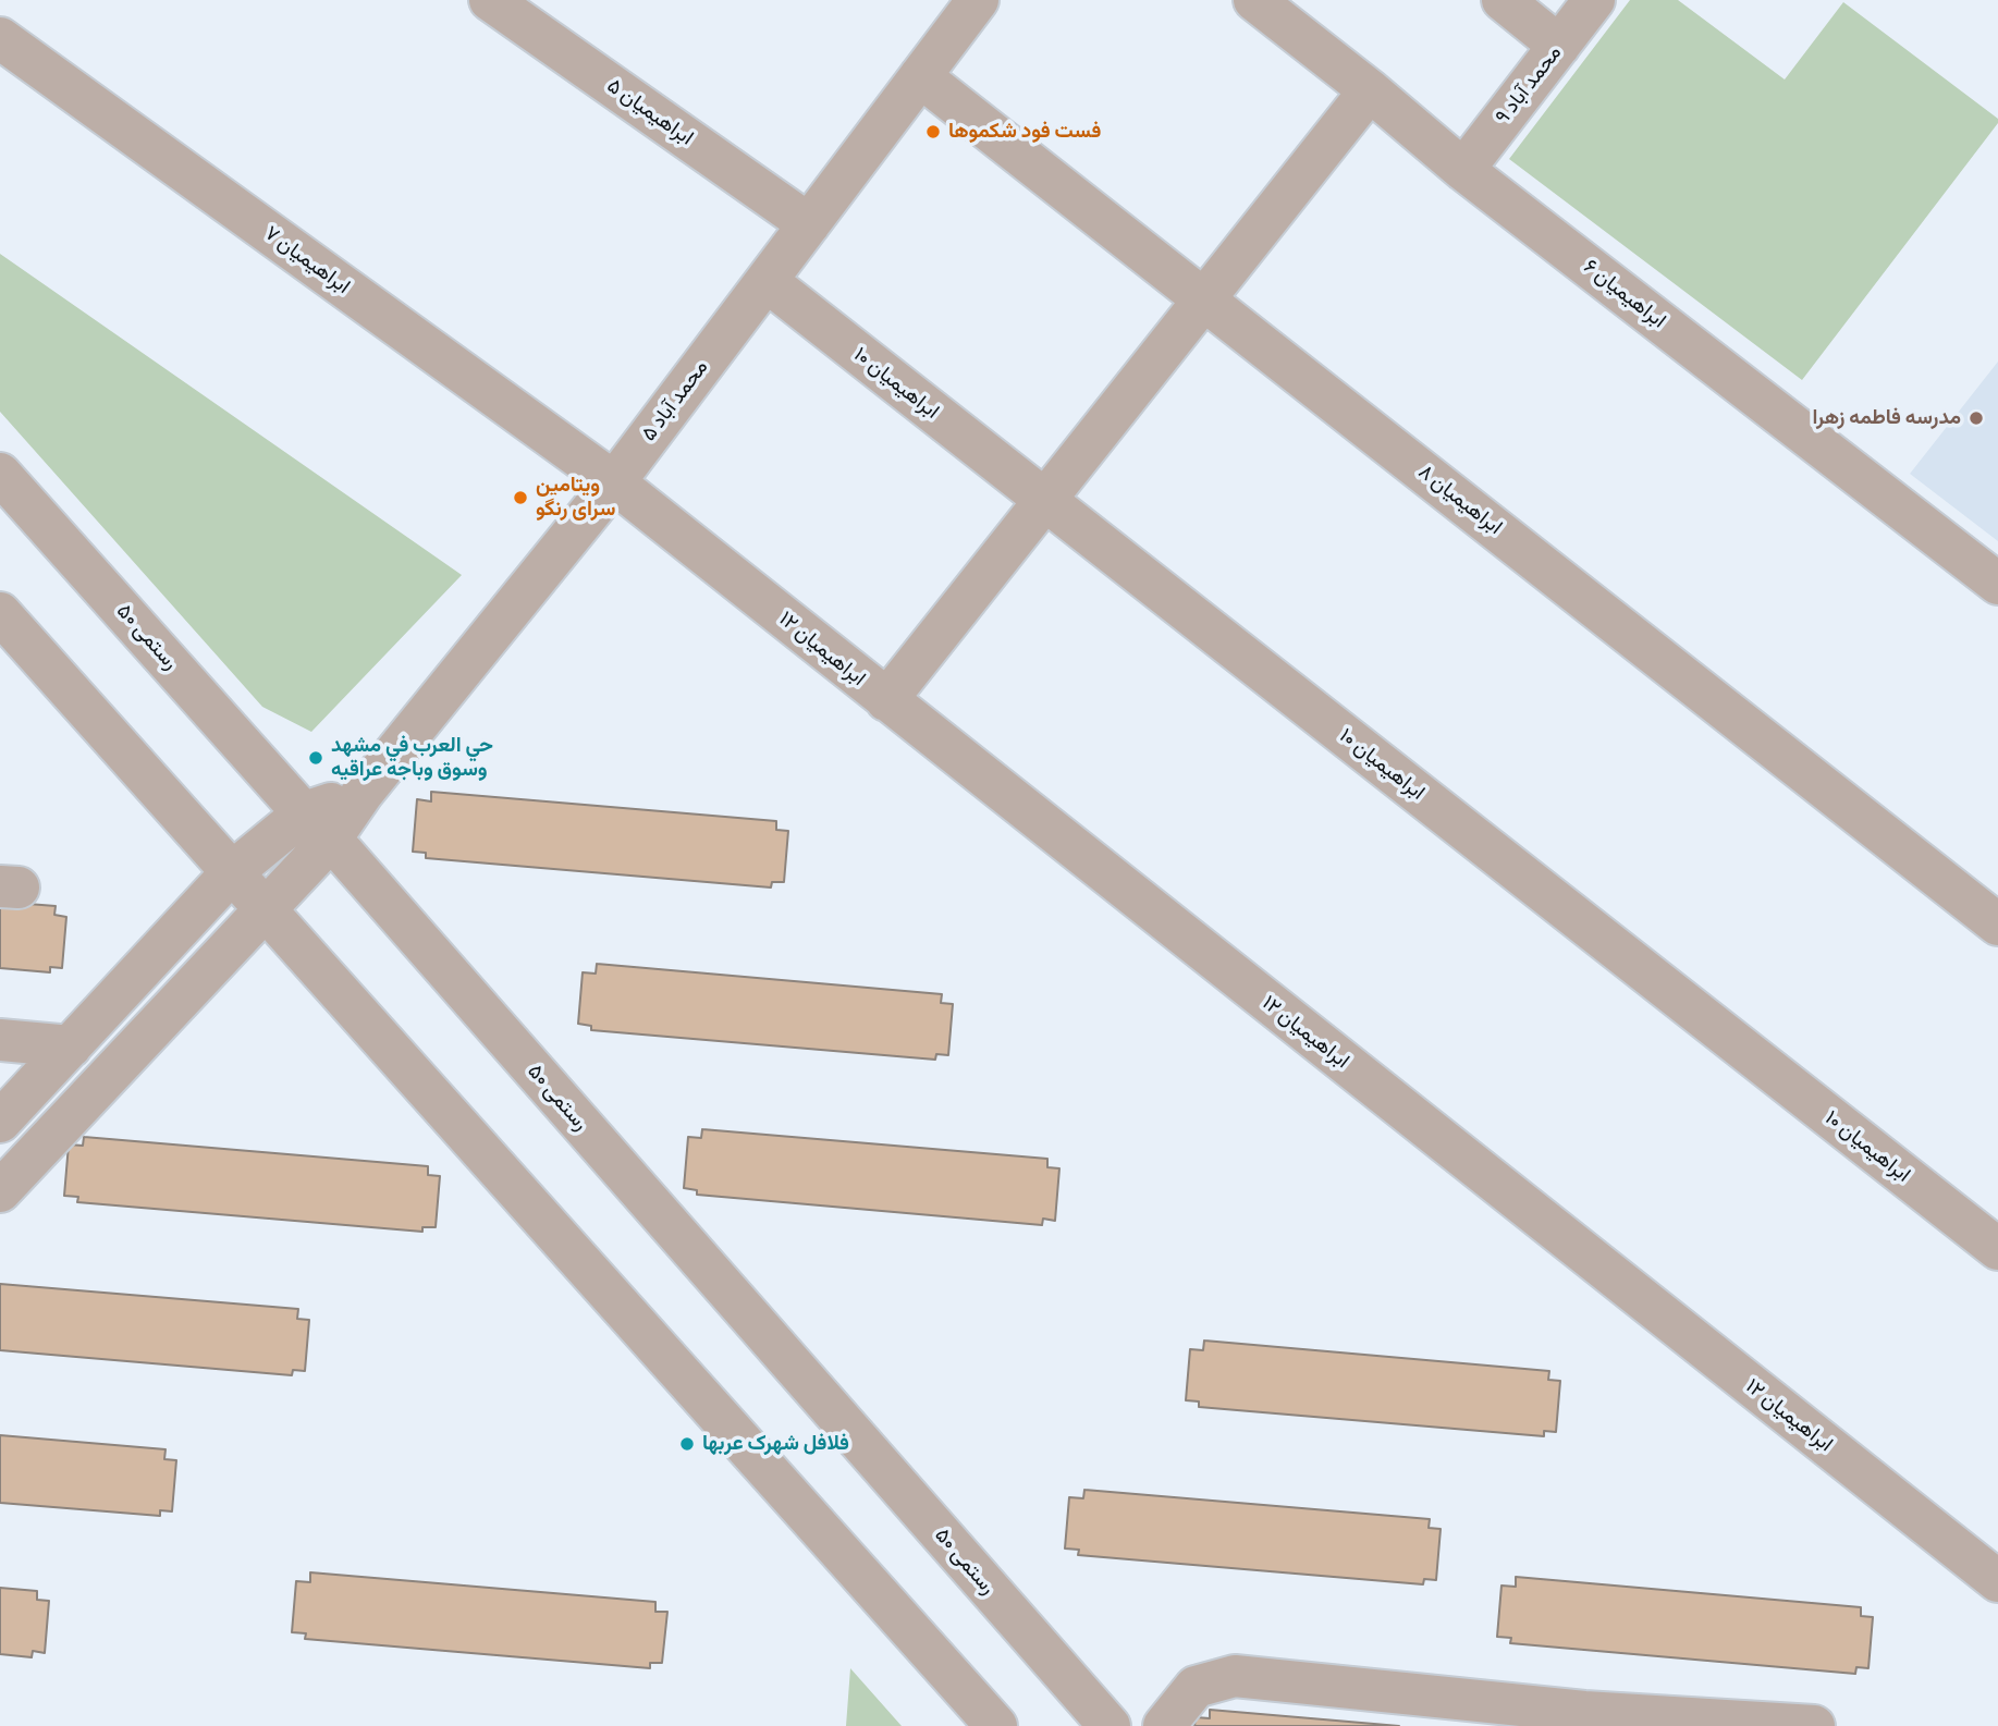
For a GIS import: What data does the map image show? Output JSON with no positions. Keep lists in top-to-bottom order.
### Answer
{
  "streets": {
    "street": [
      "محمد آباد ۹",
      "ابراهیمیان ۵",
      "ابراهیمیان ۷",
      "ابراهیمیان ۶",
      "ابراهیمیان ۱۰",
      "محمد آباد ۵",
      "ابراهیمیان ۸",
      "رستمی ۵۰",
      "ابراهیمیان ۱۲"
    ]
  },
  "crossings": [
    ["محمد آباد ۹", "ابراهیمیان ۶"],
    ["ابراهیمیان ۵", "محمد آباد ۵"],
    ["ابراهیمیان ۷", "محمد آباد ۵"],
    ["ابراهیمیان ۷", "ابراهیمیان ۱۲"],
    ["ابراهیمیان ۱۰", "محمد آباد ۵"],
    ["محمد آباد ۵", "ابراهیمیان ۸"],
    ["محمد آباد ۵", "رستمی ۵۰"],
    ["محمد آباد ۵", "ابراهیمیان ۱۲"]
  ],
  "places": [
    "فست فود شکموها",
    "مدرسه فاطمه زهرا",
    "ویتامین سرای رنگو",
    "حي العرب في مشهد وسوق وباجه عراقيه",
    "فلافل شهرک عربها"
  ]
}
